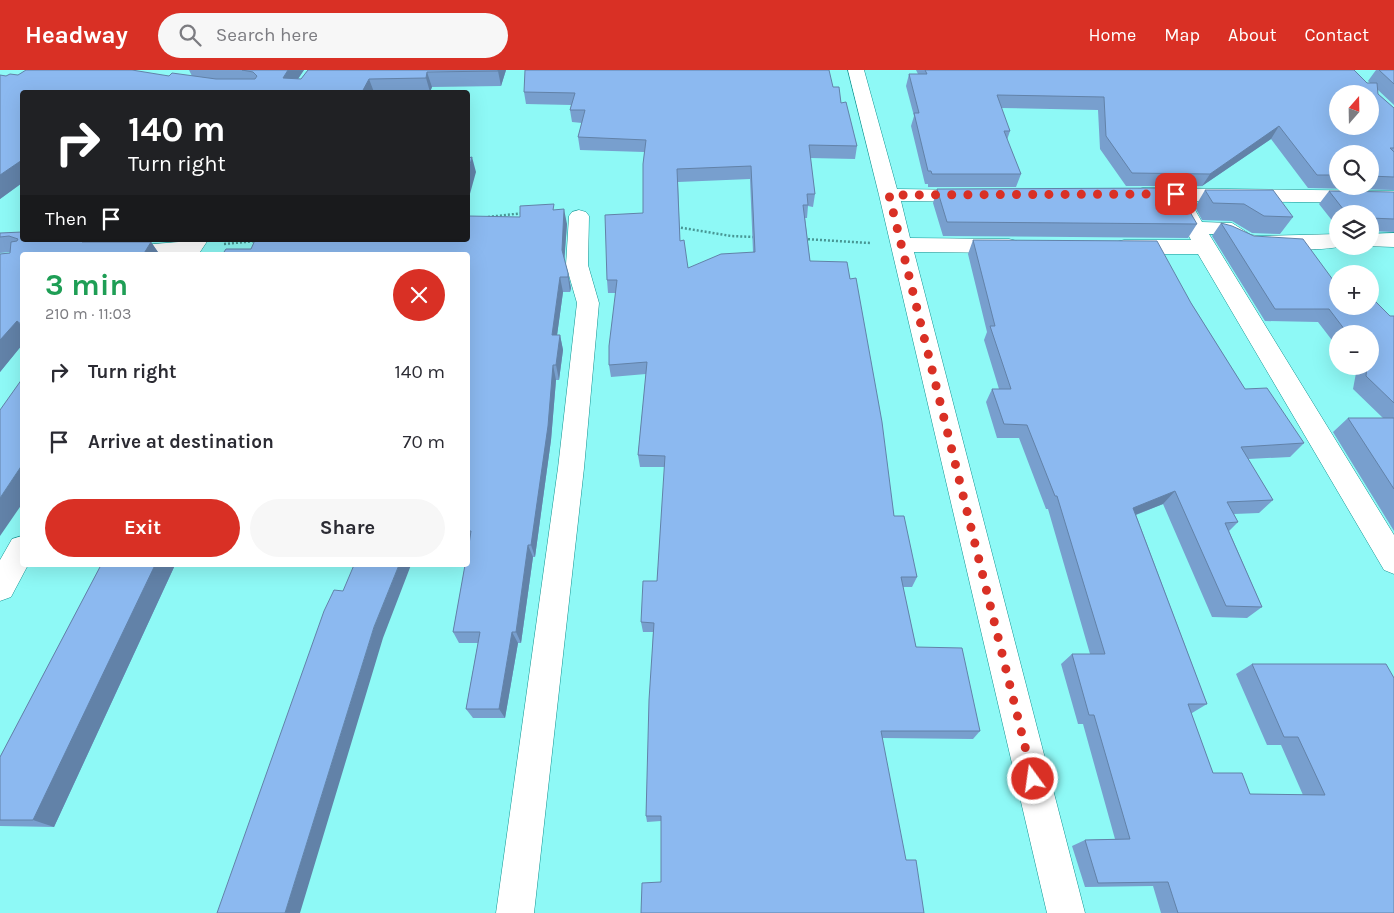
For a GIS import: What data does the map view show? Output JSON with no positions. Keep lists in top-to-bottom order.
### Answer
{
  "north": "top",
  "page": {
    "header": "Headway",
    "search": "Search here",
    "nav": [
      "Home",
      "Map",
      "About",
      "Contact"
    ],
    "map_buttons": ["+", "−"],
    "turn": ["140 m", "Turn right"],
    "then": "Then",
    "heading": ["3 min", "210 m · 11:03"],
    "list": [
      {
        "name": "Turn right",
        "value": "140 m"
      },
      {
        "name": "Arrive at destination",
        "value": "70 m"
      }
    ],
    "buttons": ["Exit", "Share"]
  }
}
